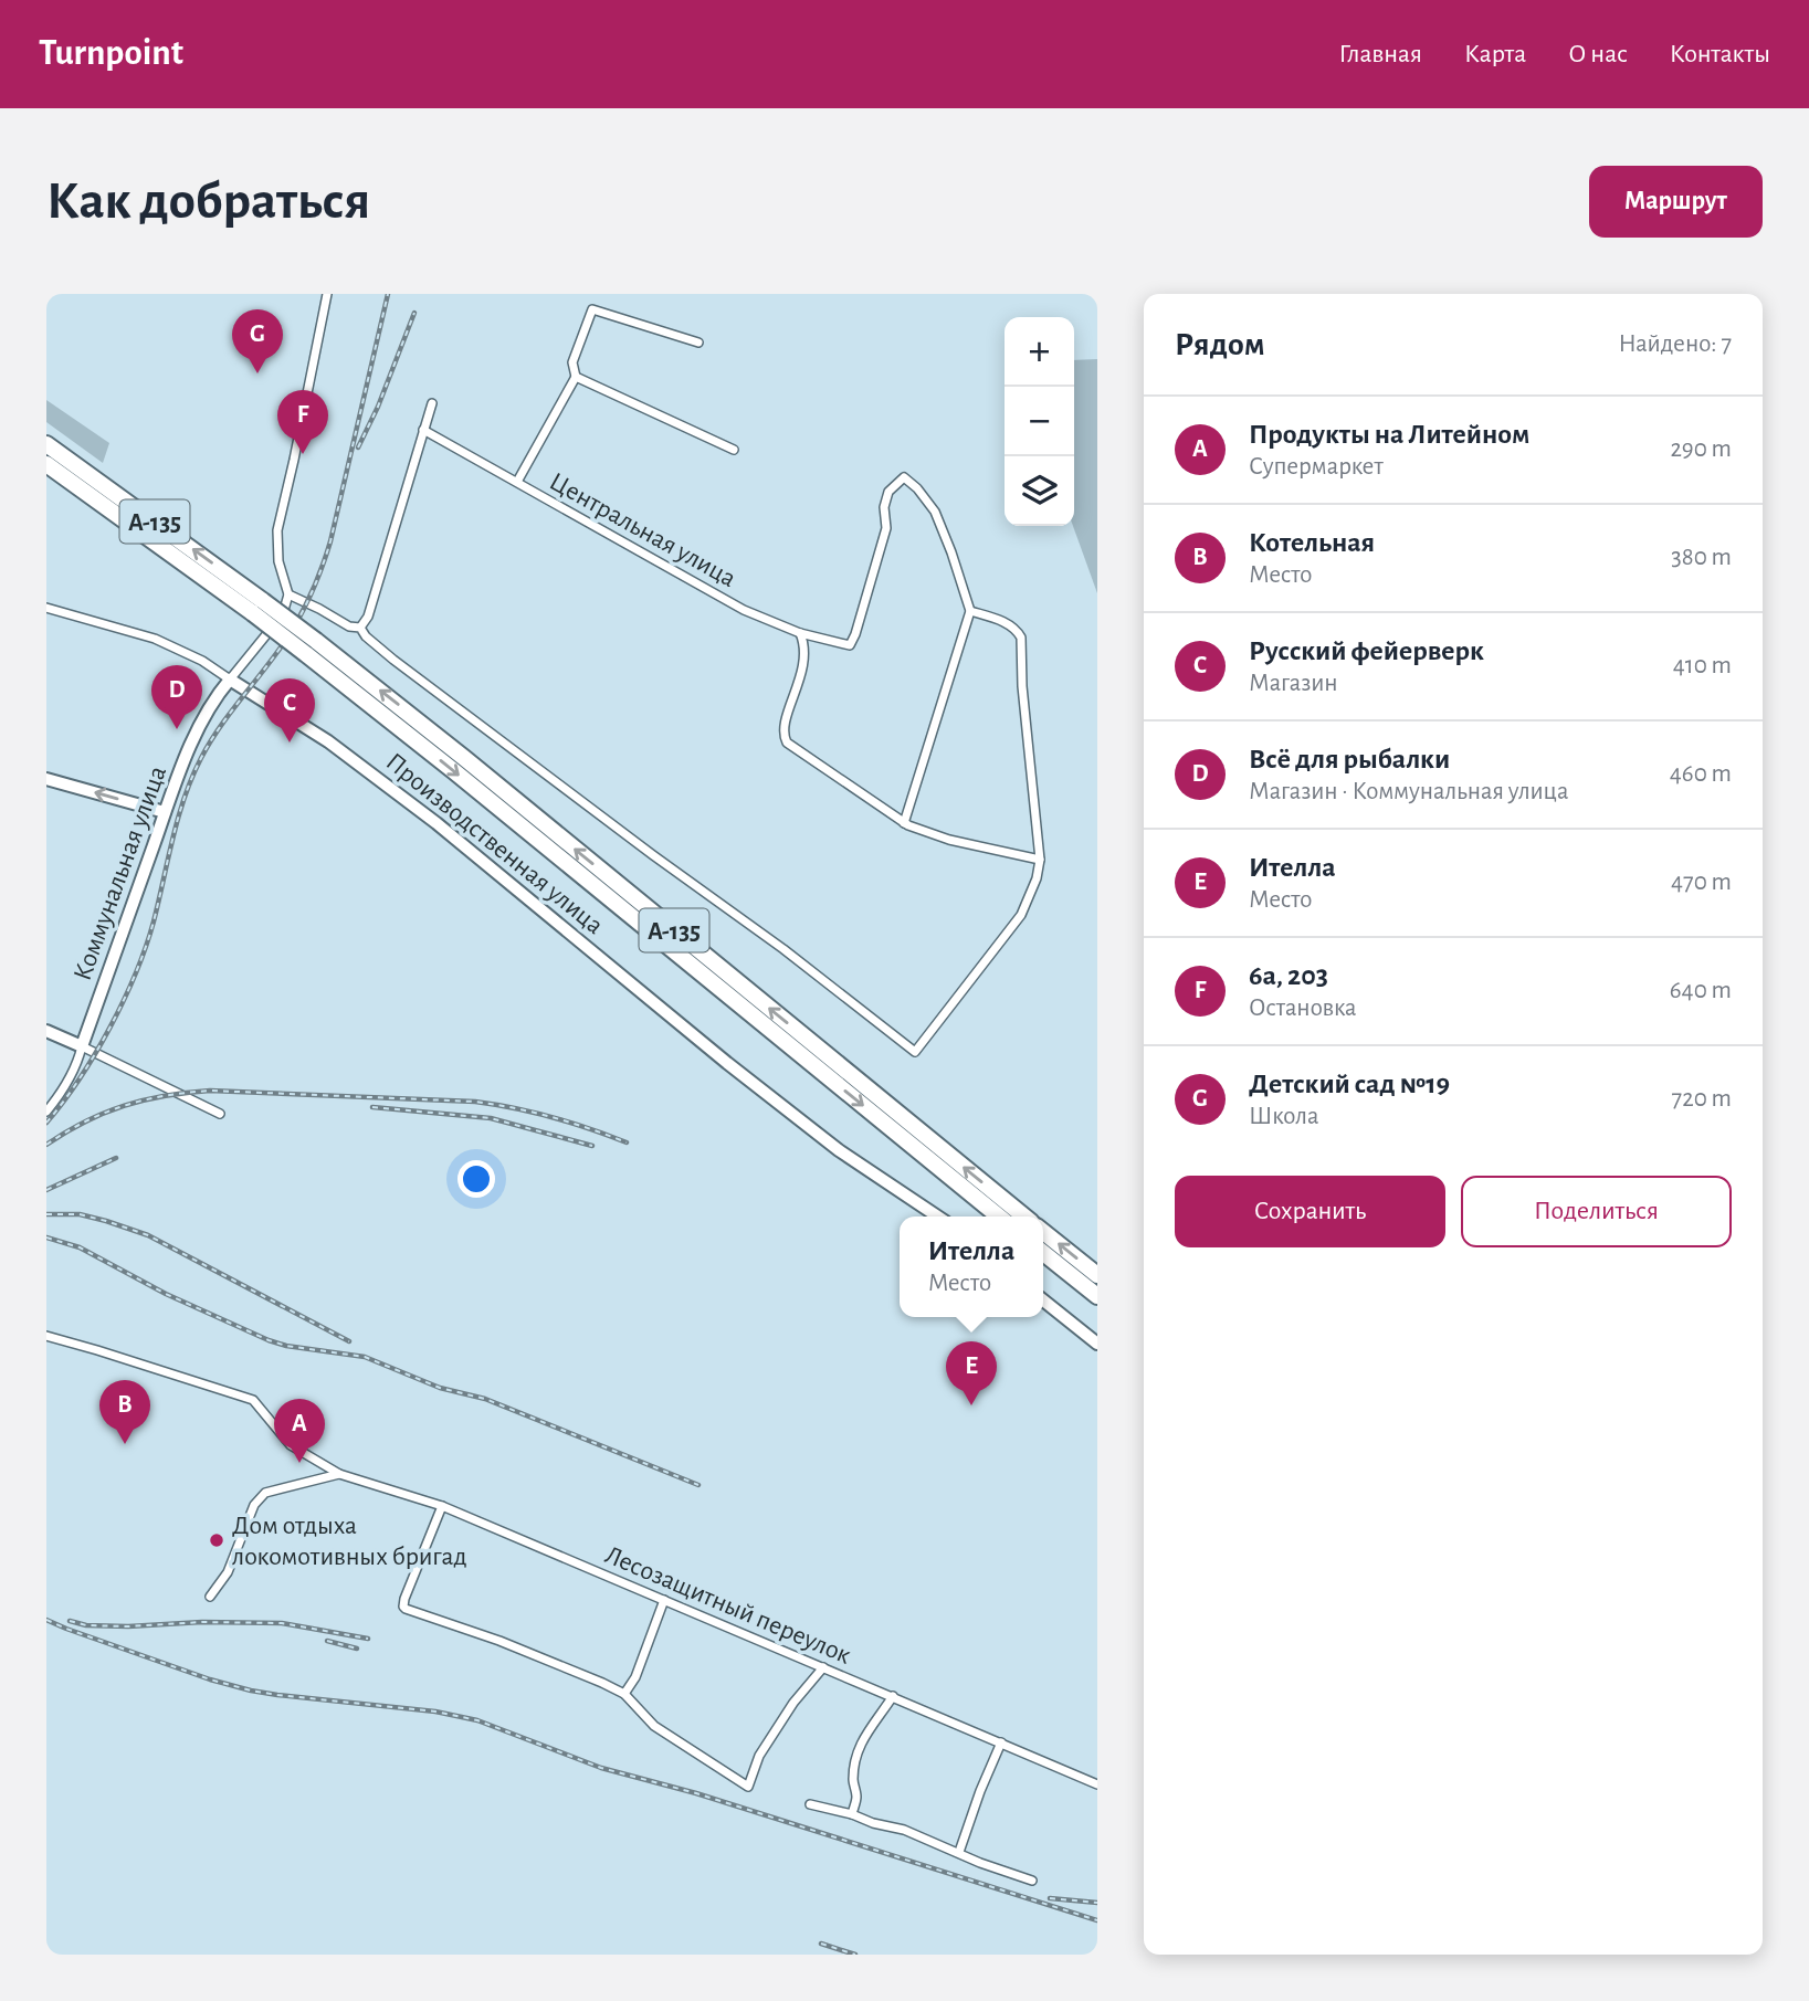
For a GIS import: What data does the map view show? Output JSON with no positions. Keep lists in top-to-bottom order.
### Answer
{
  "streets": {
    "highway": ["А-135"],
    "street": [
      "Центральная улица",
      "Производственная улица",
      "Коммунальная улица",
      "Лесозащитный переулок"
    ]
  },
  "crossings": [
    ["Производственная улица", "Коммунальная улица"]
  ],
  "places": ["Дом отдыха локомотивных бригад"],
  "page": {
    "header": "Turnpoint",
    "nav": [
      "Главная",
      "Карта",
      "О нас",
      "Контакты"
    ],
    "buttons": [
      "Маршрут",
      ["Сохранить", "Поделиться"]
    ],
    "title": "Как добраться",
    "heading": ["Рядом", "Найдено: 7"],
    "pins": [
      "G",
      "F",
      "D",
      "C",
      "E",
      "B",
      "A"
    ],
    "map_buttons": ["+", "−"],
    "list": [
      {
        "mark": "A",
        "name": "Продукты на Литейном",
        "note": "Супермаркет",
        "value": "290 m"
      },
      {
        "mark": "B",
        "name": "Котельная",
        "note": "Место",
        "value": "380 m"
      },
      {
        "mark": "C",
        "name": "Русский фейерверк",
        "note": "Магазин",
        "value": "410 m"
      },
      {
        "mark": "D",
        "name": "Всё для рыбалки",
        "note": "Магазин · Коммунальная улица",
        "value": "460 m"
      },
      {
        "mark": "E",
        "name": "Ителла",
        "note": "Место",
        "value": "470 m"
      },
      {
        "mark": "F",
        "name": "6a, 203",
        "note": "Остановка",
        "value": "640 m"
      },
      {
        "mark": "G",
        "name": "Детский сад №19",
        "note": "Школа",
        "value": "720 m"
      }
    ],
    "popup": ["Ителла", "Место"]
  }
}
